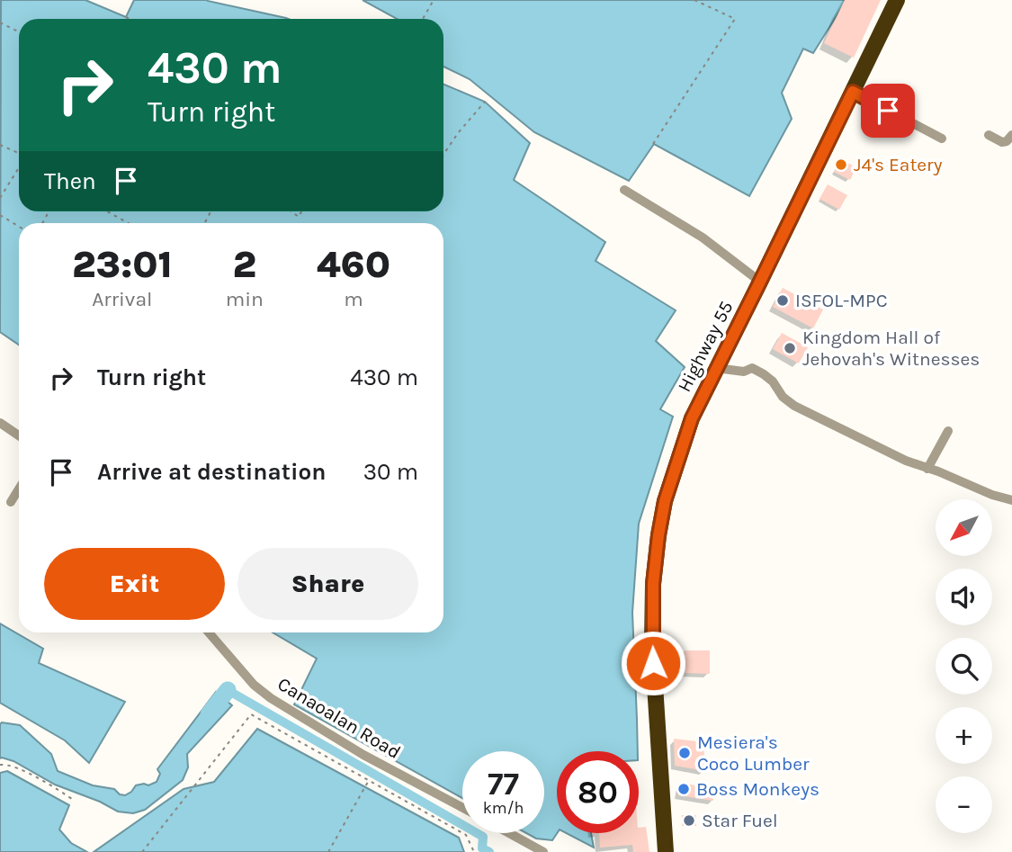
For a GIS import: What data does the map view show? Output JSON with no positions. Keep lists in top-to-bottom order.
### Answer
{
  "streets": {
    "highway": ["Highway 55"],
    "street": ["Canaoalan Road"]
  },
  "places": [
    "J4's Eatery",
    "ISFOL-MPC",
    "Kingdom Hall of Jehovah's Witnesses",
    "Mesiera's Coco Lumber",
    "Boss Monkeys",
    "Star Fuel"
  ],
  "north": "bottom left",
  "page": {
    "turn": ["430 m", "Turn right"],
    "then": "Then",
    "eta": [
      "23:01",
      "Arrival",
      "2",
      "min",
      "460",
      "m"
    ],
    "list": [
      {
        "name": "Turn right",
        "value": "430 m"
      },
      {
        "name": "Arrive at destination",
        "value": "30 m"
      }
    ],
    "map_buttons": ["+", "−"],
    "buttons": ["Exit", "Share"],
    "speed": "77 km/h",
    "limit": "80"
  }
}
